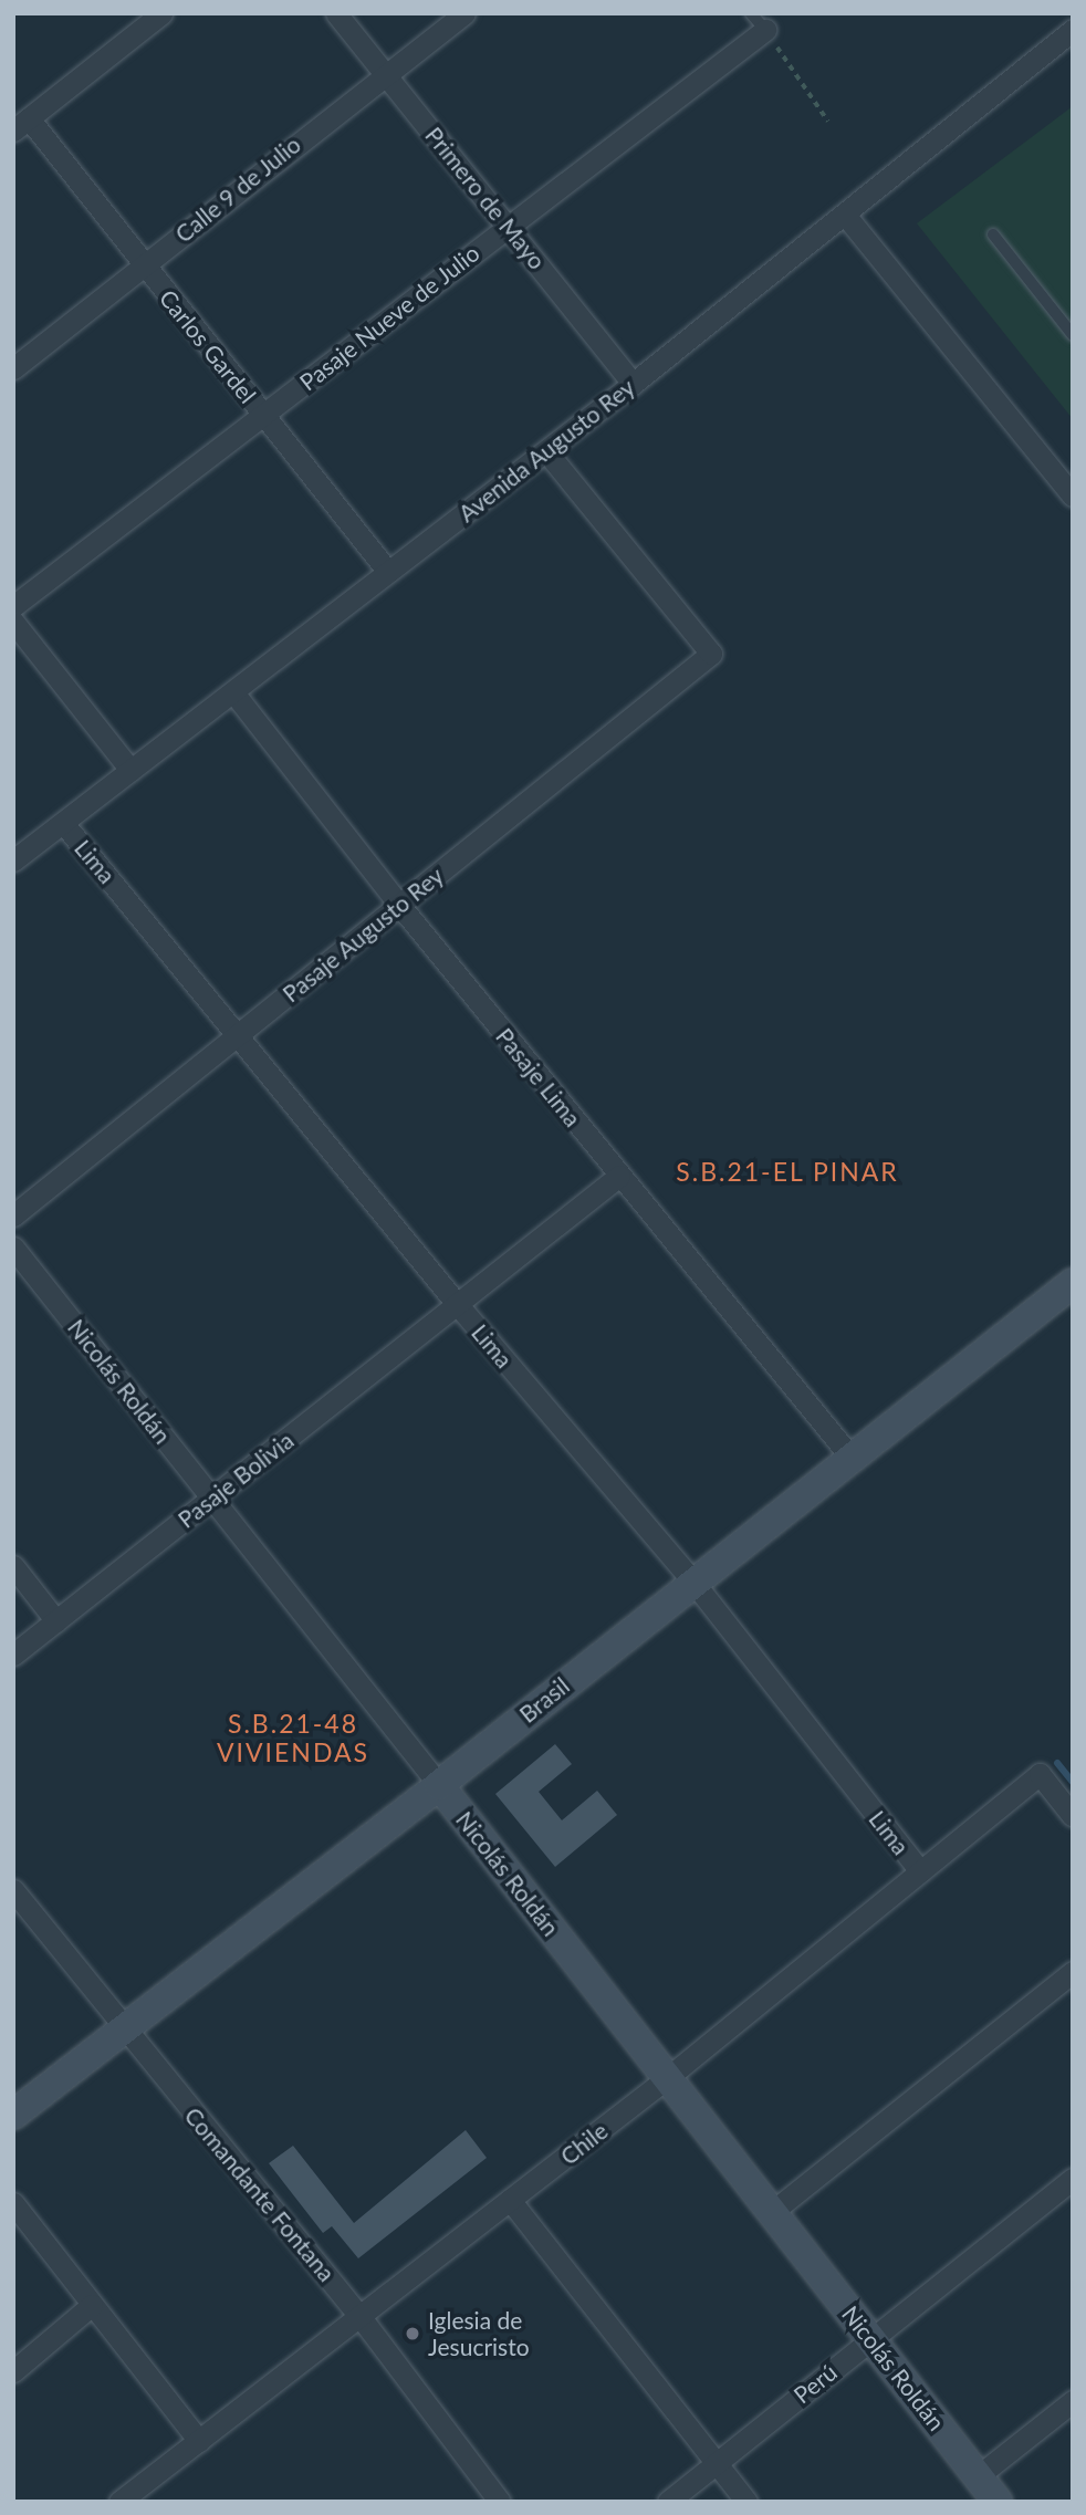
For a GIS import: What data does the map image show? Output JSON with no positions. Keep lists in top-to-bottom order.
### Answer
{
  "streets": {
    "street": [
      "Calle 9 de Julio",
      "Primero de Mayo",
      "Pasaje Nueve de Julio",
      "Carlos Gardel",
      "Avenida Augusto Rey",
      "Lima",
      "Pasaje Augusto Rey",
      "Pasaje Lima",
      "Nicolás Roldán",
      "Pasaje Bolivia",
      "Brasil",
      "Chile",
      "Comandante Fontana",
      "Perú"
    ]
  },
  "crossings": [
    ["Calle 9 de Julio", "Primero de Mayo"],
    ["Calle 9 de Julio", "Carlos Gardel"],
    ["Primero de Mayo", "Pasaje Nueve de Julio"],
    ["Primero de Mayo", "Avenida Augusto Rey"],
    ["Pasaje Nueve de Julio", "Carlos Gardel"],
    ["Carlos Gardel", "Avenida Augusto Rey"],
    ["Avenida Augusto Rey", "Lima"],
    ["Avenida Augusto Rey", "Pasaje Augusto Rey"],
    ["Avenida Augusto Rey", "Pasaje Lima"],
    ["Lima", "Pasaje Augusto Rey"],
    ["Lima", "Pasaje Bolivia"],
    ["Lima", "Brasil"],
    ["Lima", "Chile"],
    ["Pasaje Augusto Rey", "Pasaje Lima"],
    ["Pasaje Lima", "Pasaje Bolivia"],
    ["Pasaje Lima", "Brasil"],
    ["Nicolás Roldán", "Pasaje Bolivia"],
    ["Nicolás Roldán", "Brasil"],
    ["Nicolás Roldán", "Chile"],
    ["Nicolás Roldán", "Perú"],
    ["Brasil", "Comandante Fontana"],
    ["Chile", "Comandante Fontana"]
  ],
  "districts": ["S.B.21-EL PINAR", "S.B.21-48 VIVIENDAS"],
  "places": ["Iglesia de Jesucristo"]
}
